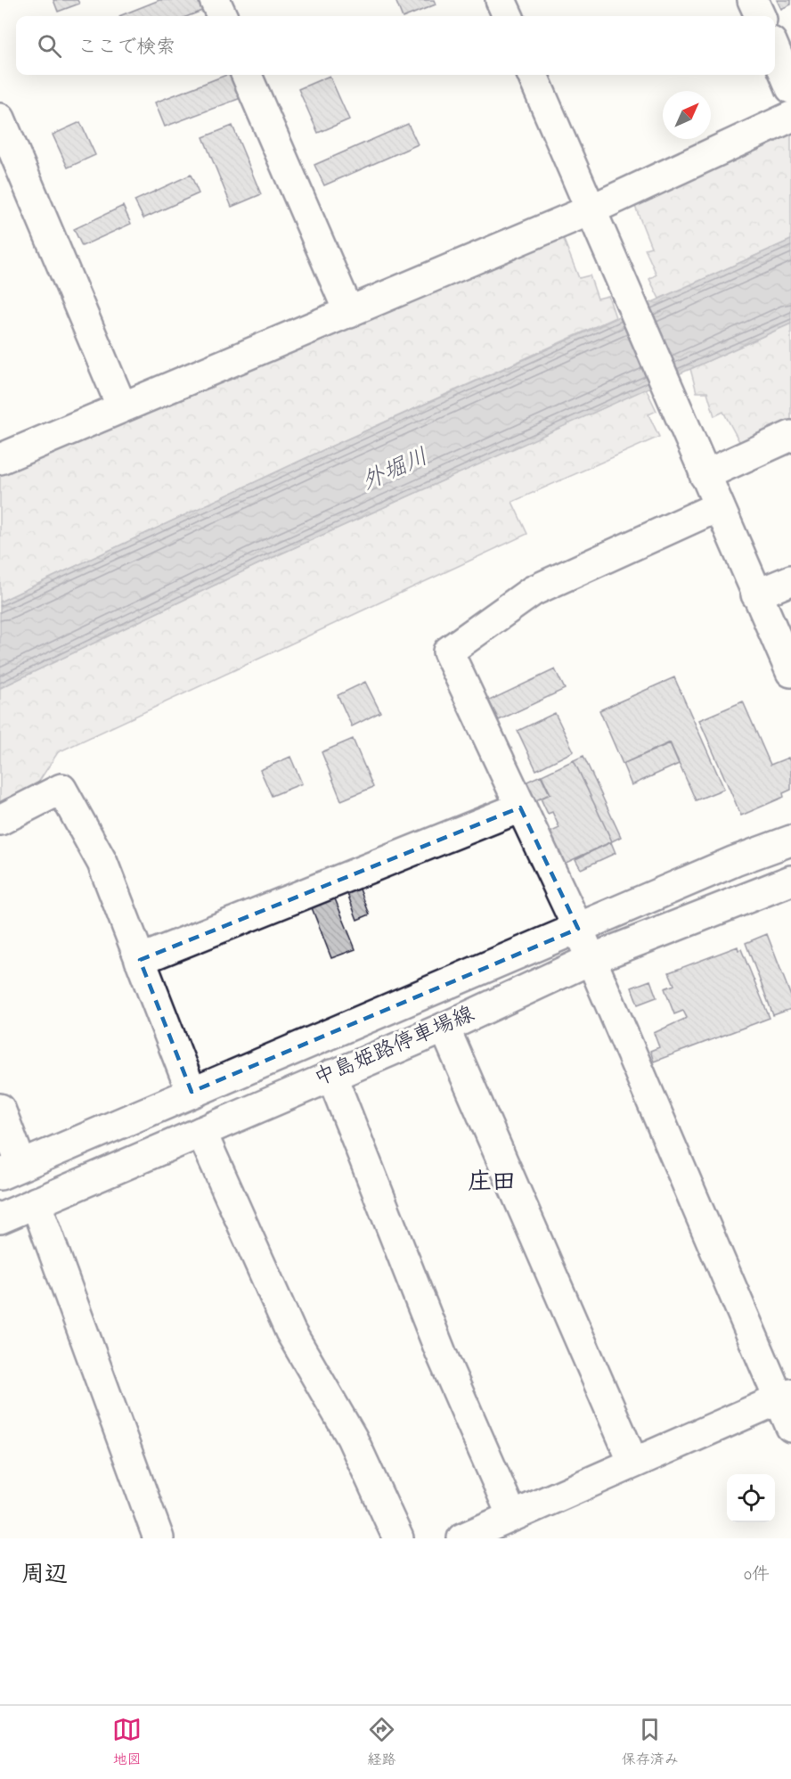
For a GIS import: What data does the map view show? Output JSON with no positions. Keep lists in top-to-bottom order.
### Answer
{
  "streets": {
    "street": ["中島姫路停車場線"]
  },
  "districts": ["庄田"],
  "water": ["外堀川"],
  "north": "top right",
  "page": {
    "search": "ここで検索",
    "heading": ["周辺", "0件"],
    "nav": ["地図", "経路", "保存済み"]
  }
}
